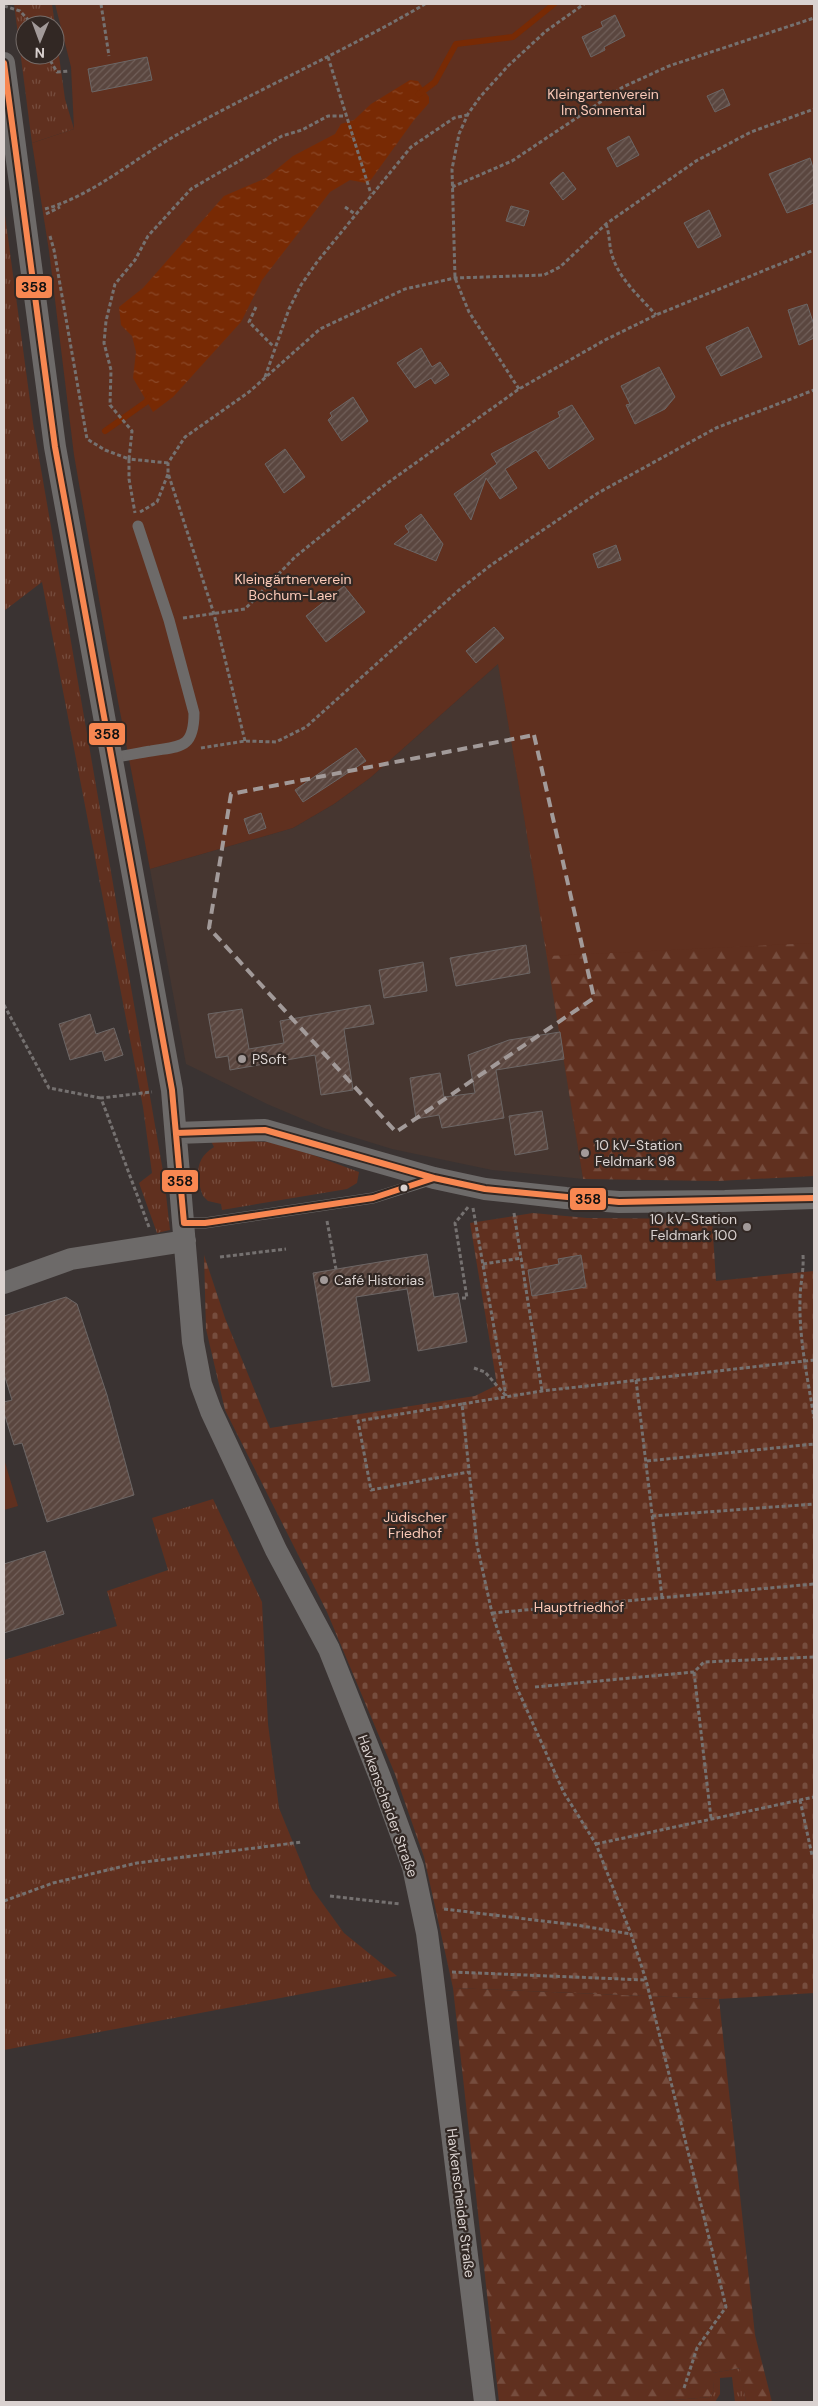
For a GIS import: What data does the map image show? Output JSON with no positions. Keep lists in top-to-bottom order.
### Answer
{
  "streets": {
    "street": ["Havkenscheider Straße"]
  },
  "parks": [
    "Kleingartenverein Im Sonnental",
    "Kleingärtnerverein Bochum-Laer",
    "Jüdischer Friedhof",
    "Hauptfriedhof"
  ],
  "places": [
    "PSoft",
    "10 kV-Station Feldmark 98",
    "10 kV-Station Feldmark 100",
    "Café Historias"
  ],
  "lines": ["transit line 358"],
  "north": "bottom"
}
